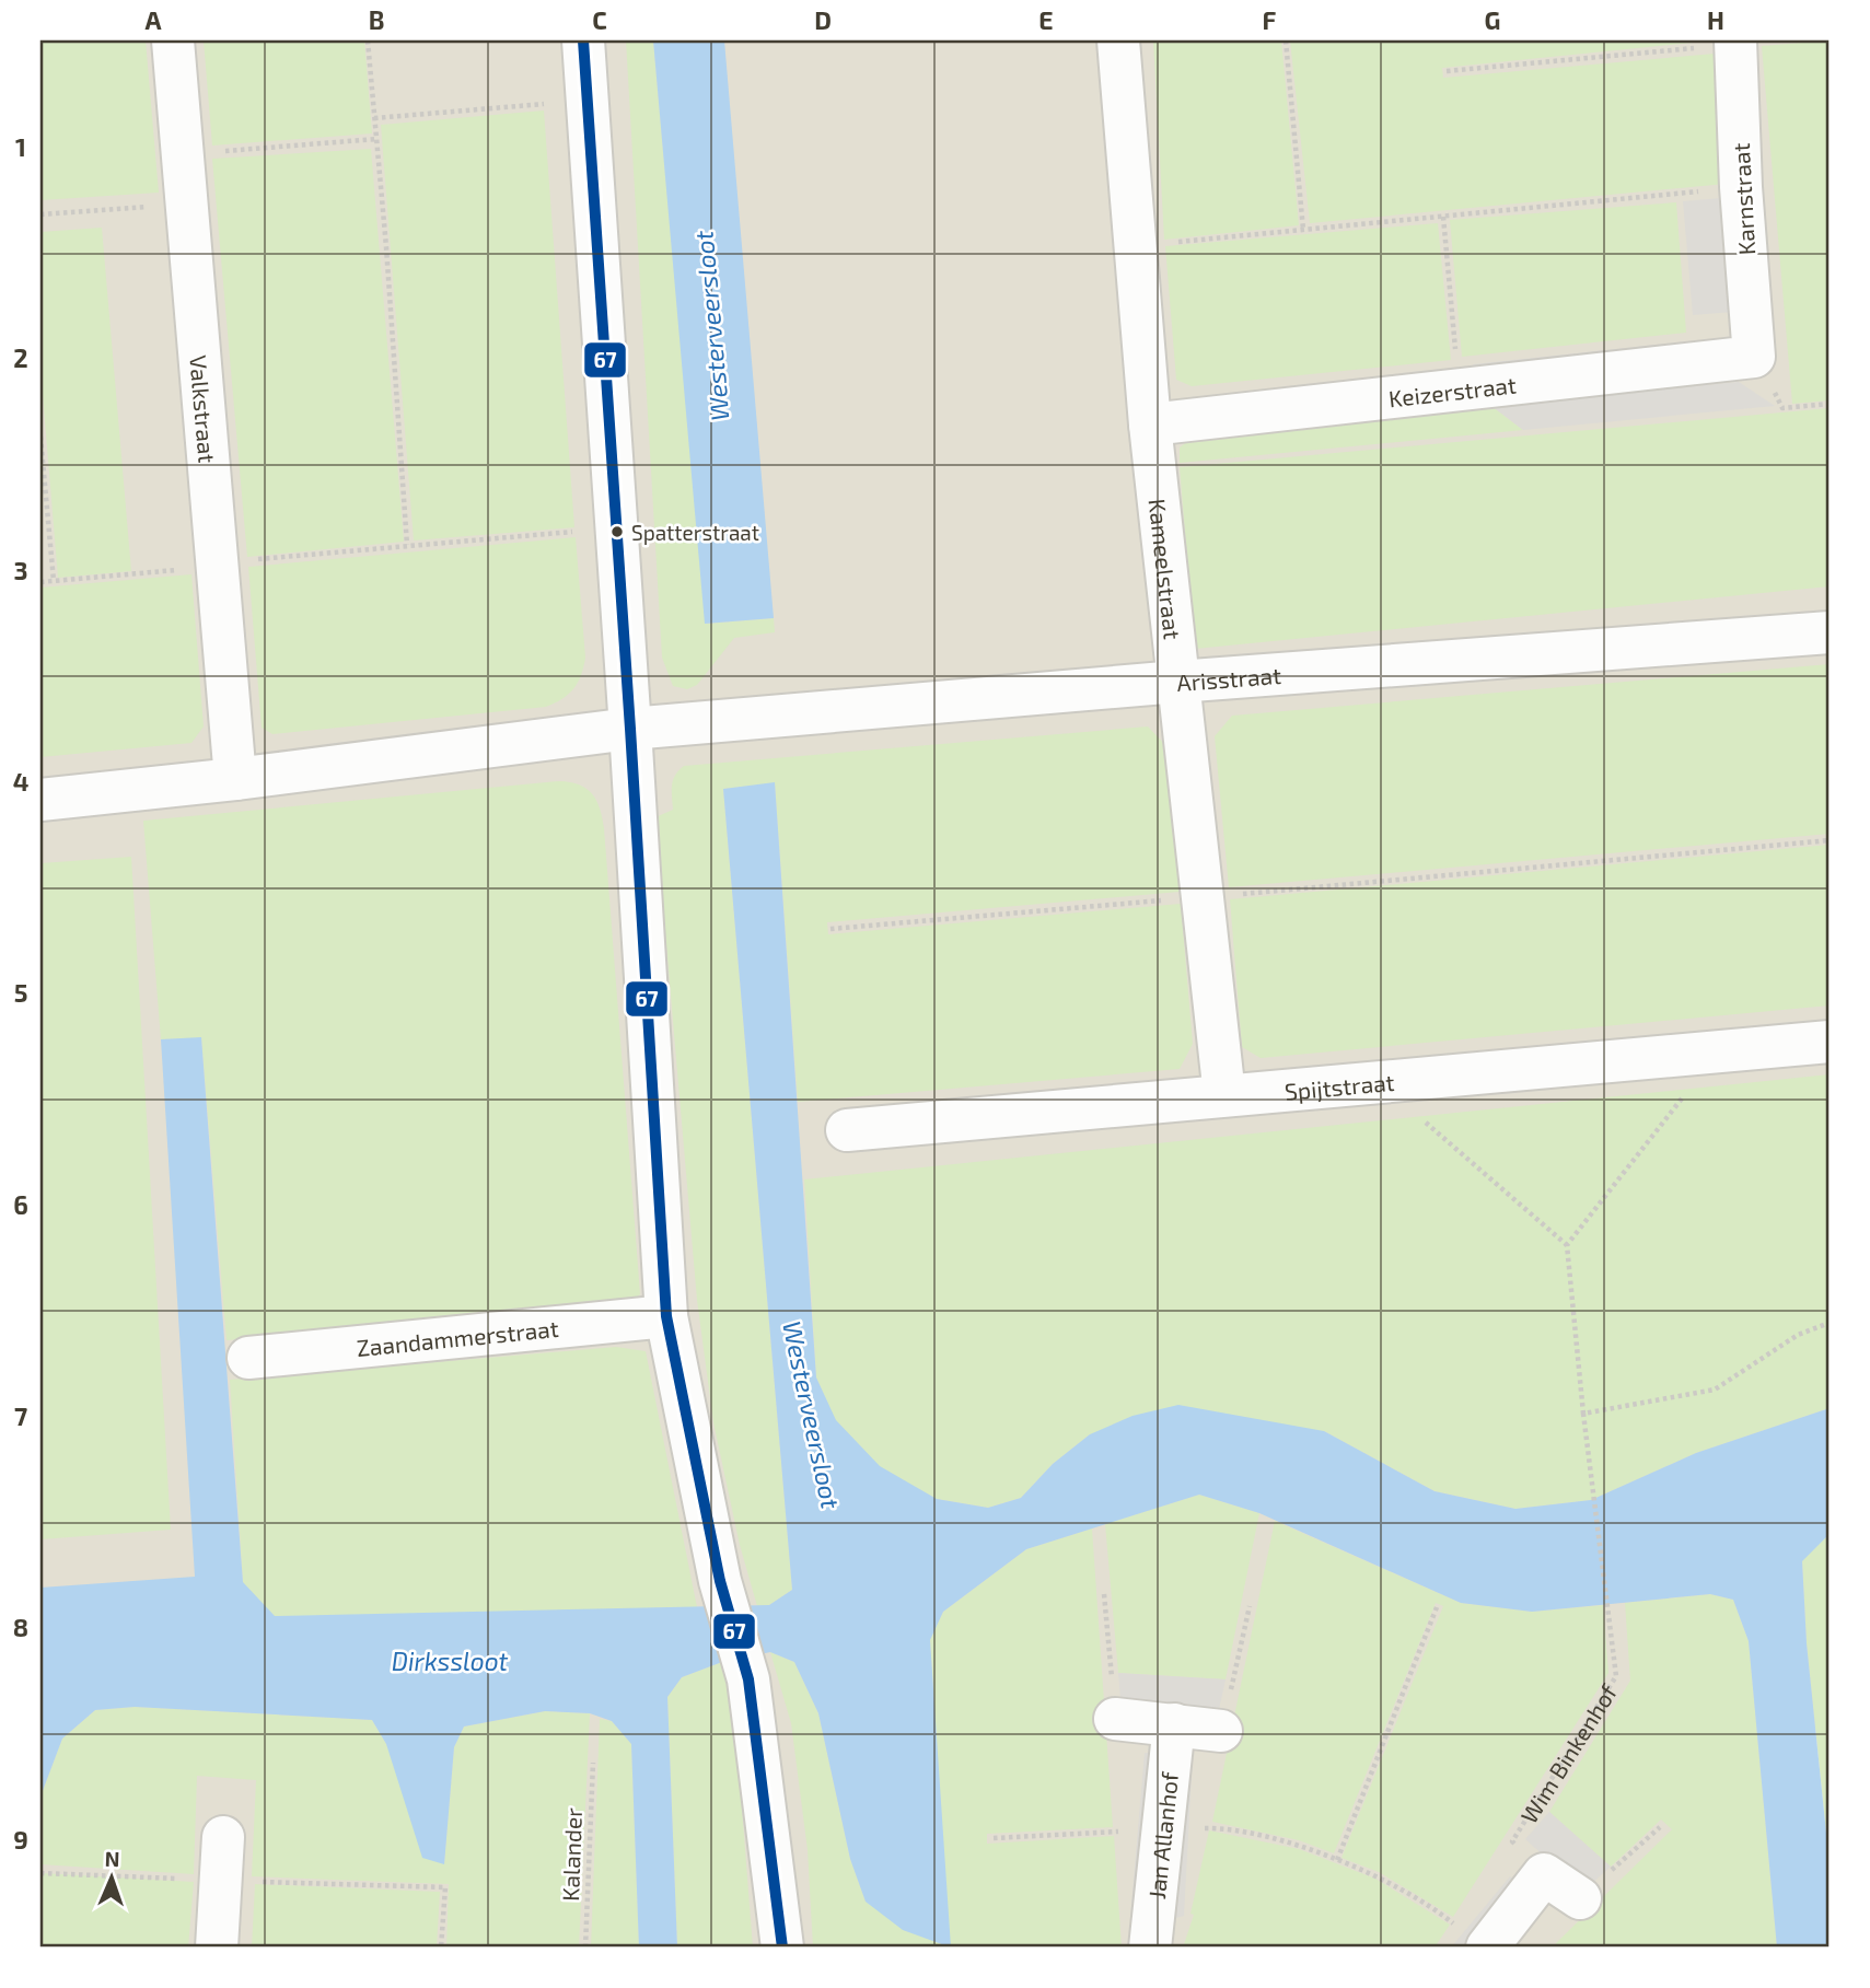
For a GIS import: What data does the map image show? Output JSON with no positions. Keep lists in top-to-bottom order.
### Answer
{
  "streets": {
    "street": [
      "Karnstraat",
      "Keizerstraat",
      "Valkstraat",
      "Kameelstraat",
      "Arisstraat",
      "Spijtstraat",
      "Zaandammerstraat",
      "Jan Allanhof"
    ],
    "path": ["Wim Binkenhof", "Kalander"]
  },
  "crossings": [
    ["Karnstraat", "Keizerstraat"],
    ["Keizerstraat", "Kameelstraat"],
    ["Kameelstraat", "Arisstraat"],
    ["Kameelstraat", "Spijtstraat"]
  ],
  "water": ["Westerveersloot", "Dirkssloot"],
  "places": ["Spatterstraat"],
  "lines": ["transit line 67"],
  "north": "top",
  "grid": {
    "columns": [
      "A",
      "B",
      "C",
      "D",
      "E",
      "F",
      "G",
      "H"
    ],
    "rows": [
      "1",
      "2",
      "3",
      "4",
      "5",
      "6",
      "7",
      "8",
      "9"
    ]
  }
}
